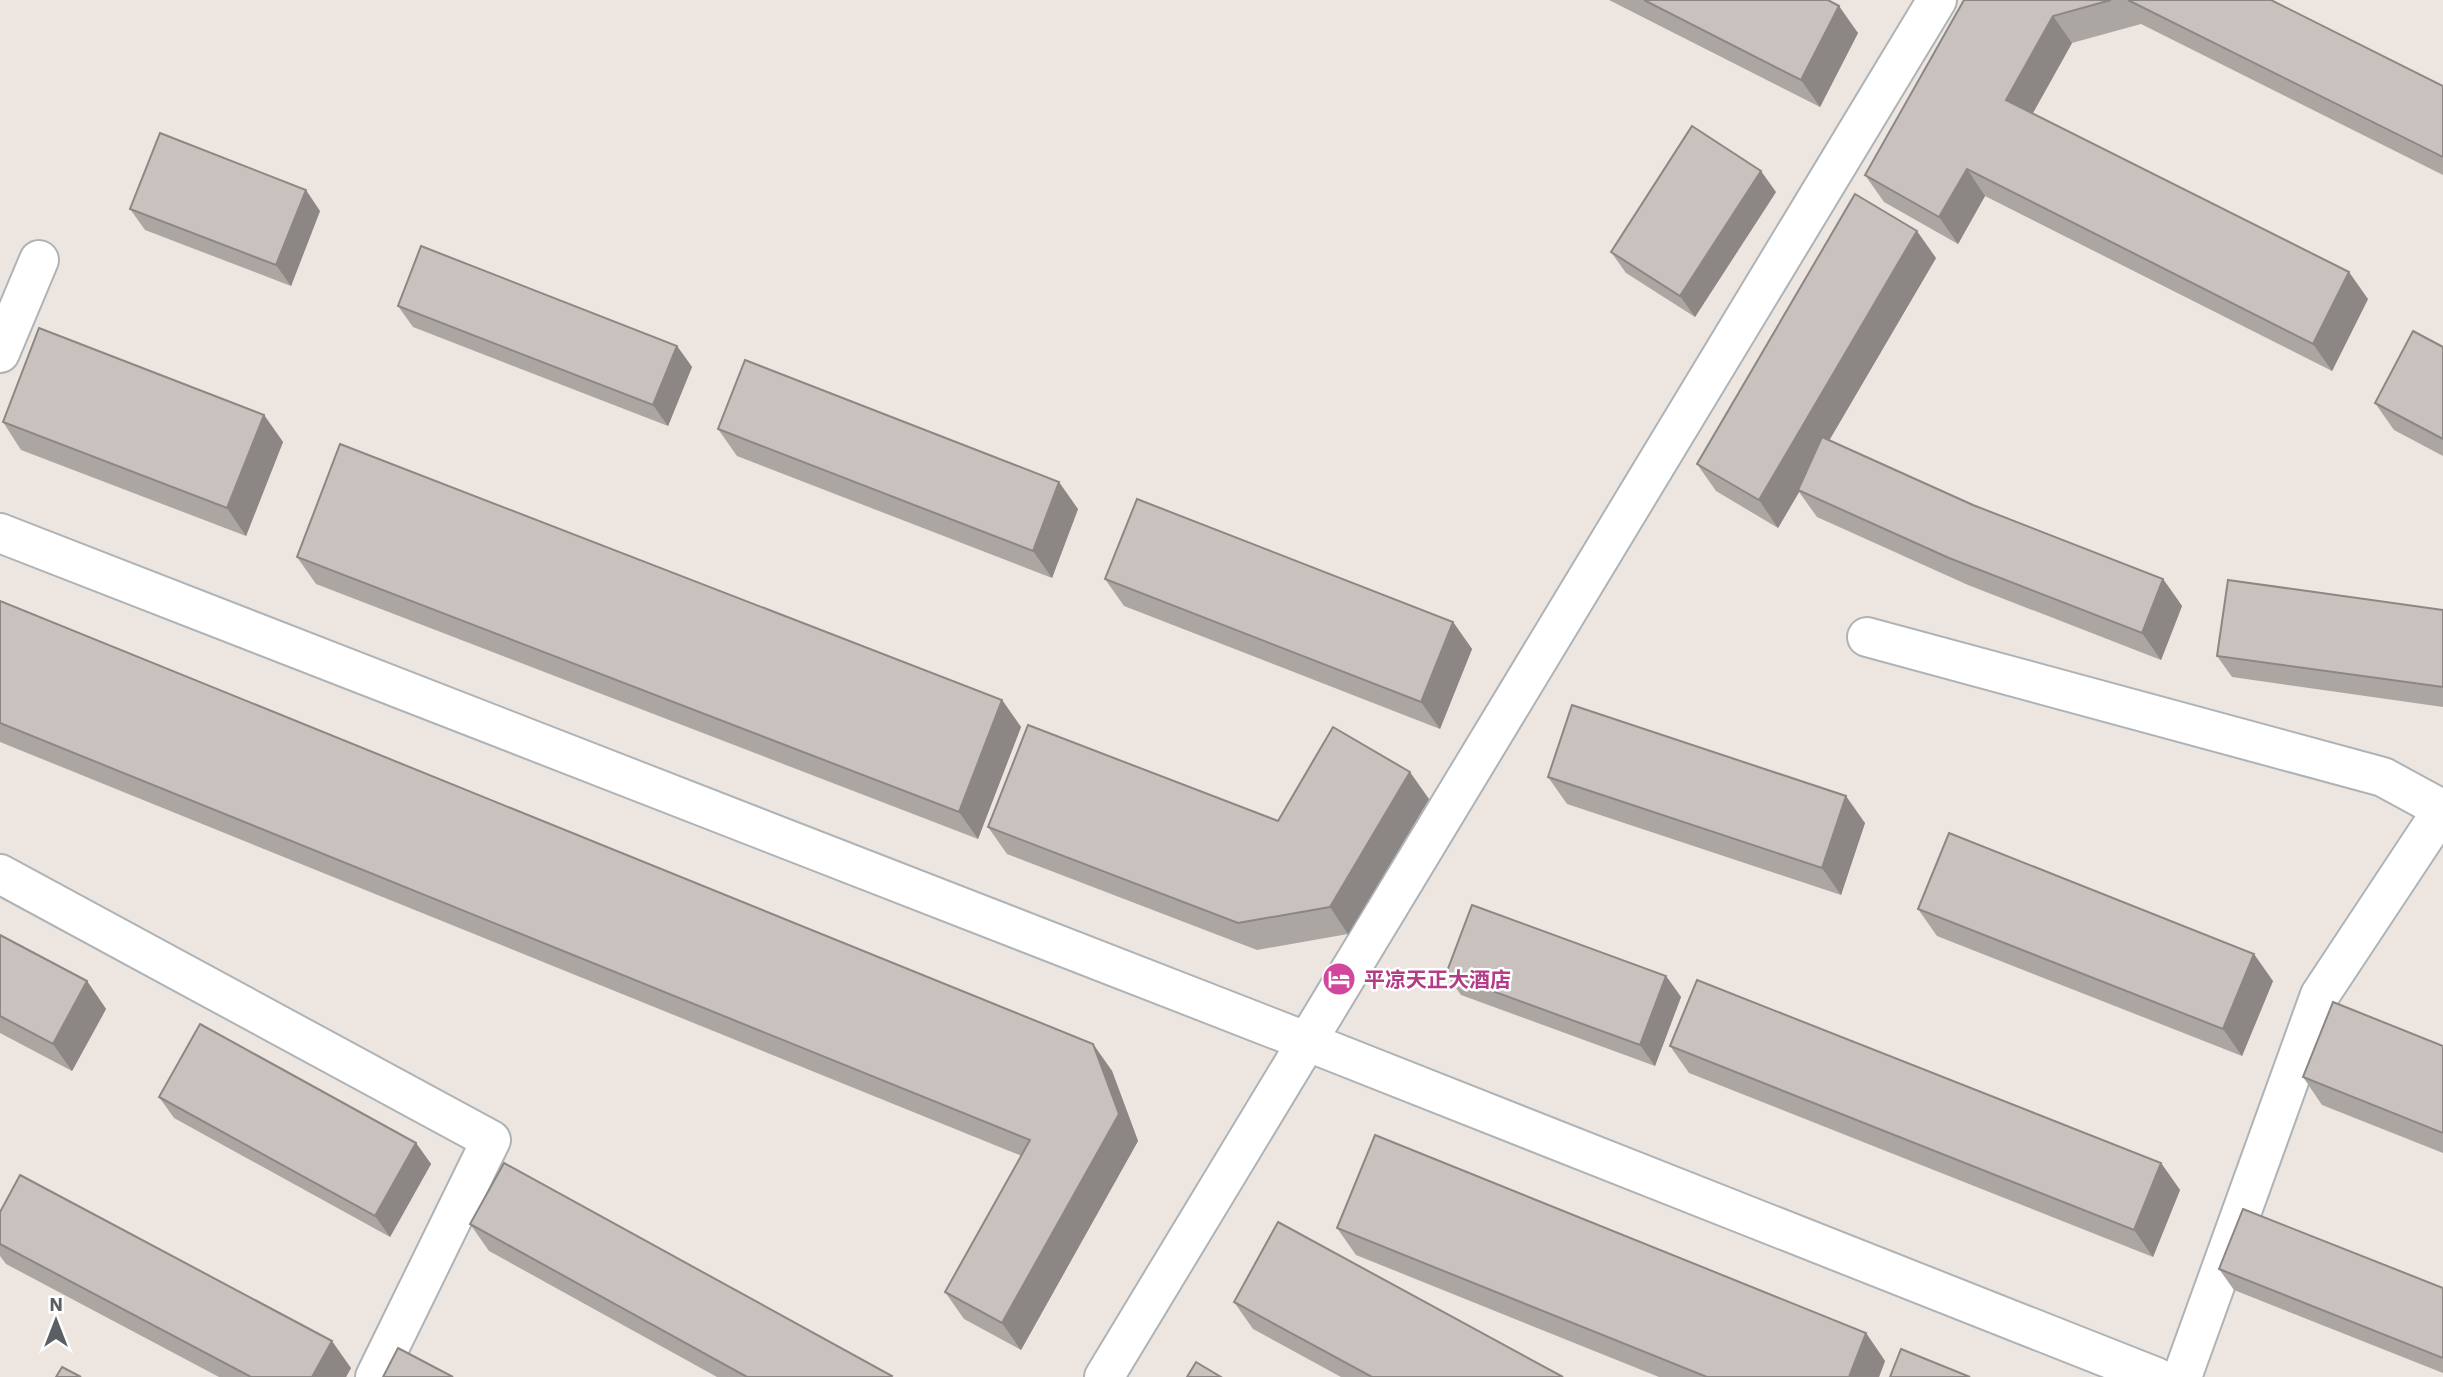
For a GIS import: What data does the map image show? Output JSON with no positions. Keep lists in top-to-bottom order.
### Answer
{
  "places": {
    "hotel": ["平凉天正大酒店"]
  },
  "north": "top"
}
